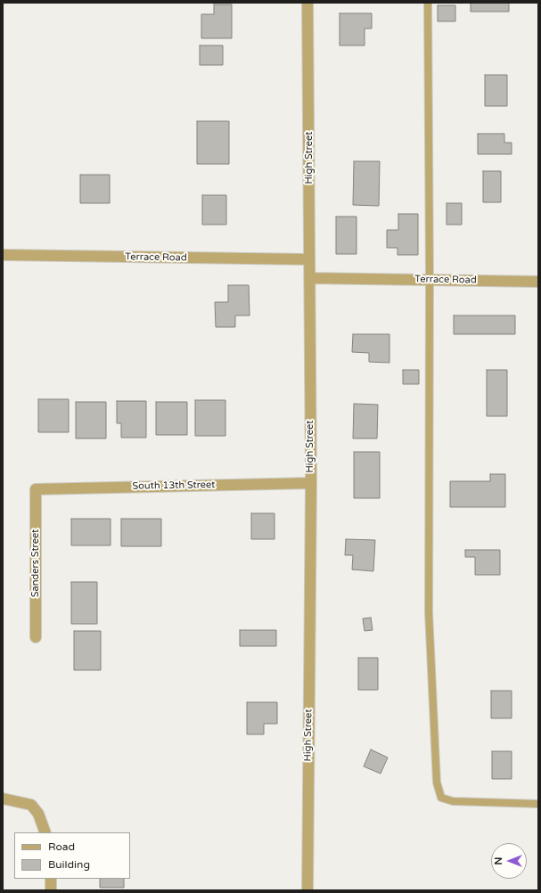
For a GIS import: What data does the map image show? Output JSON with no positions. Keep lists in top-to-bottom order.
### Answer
{
  "streets": {
    "street": [
      "High Street",
      "Terrace Road",
      "South 13th Street",
      "Sanders Street"
    ]
  },
  "crossings": [
    ["High Street", "Terrace Road"],
    ["High Street", "South 13th Street"],
    ["South 13th Street", "Sanders Street"]
  ],
  "legend": ["Road", "Building"],
  "north": "left"
}
